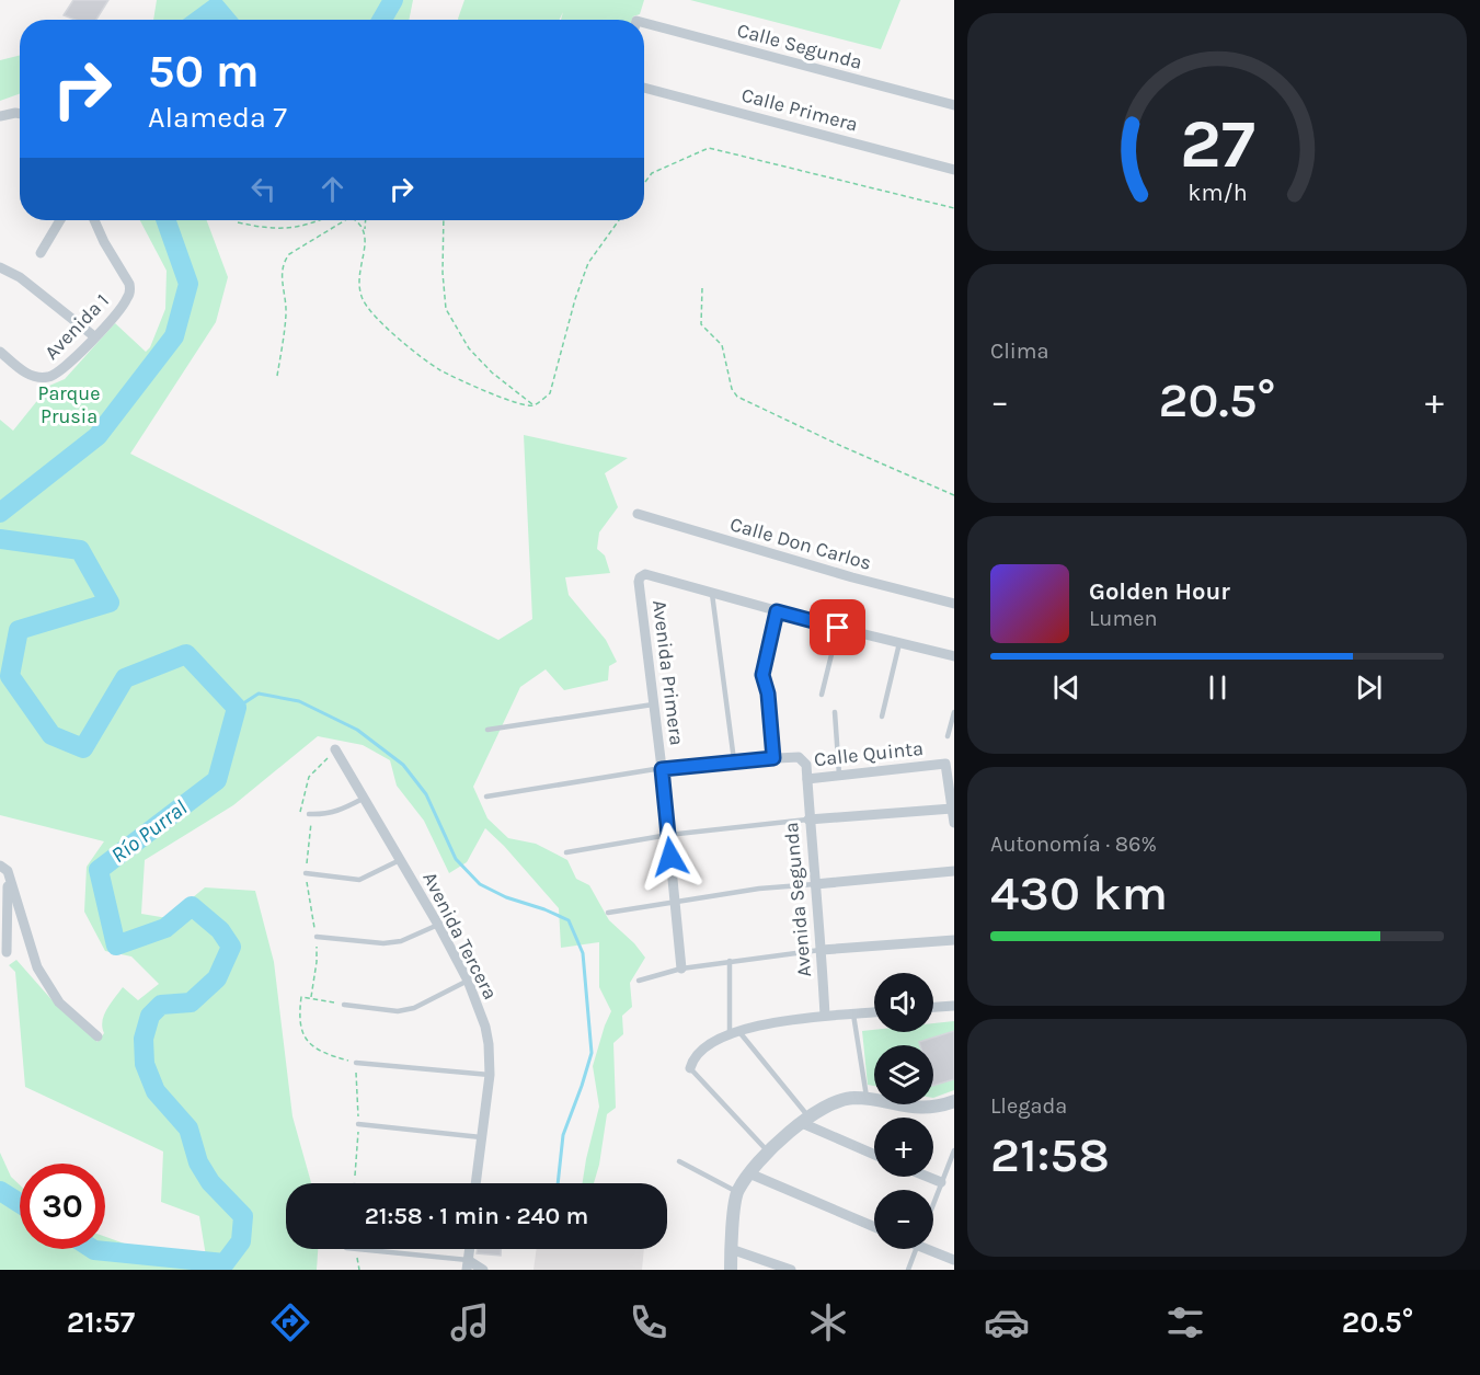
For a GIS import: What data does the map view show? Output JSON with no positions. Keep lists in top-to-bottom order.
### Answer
{
  "streets": {
    "street": [
      "Calle Segunda",
      "Calle Primera",
      "Avenida 1",
      "Calle Don Carlos",
      "Avenida Primera",
      "Calle Quinta",
      "Avenida Segunda",
      "Avenida Tercera"
    ]
  },
  "crossings": [
    ["Calle Quinta", "Avenida Segunda"]
  ],
  "water": ["Río Purral"],
  "parks": ["Parque Prusia"],
  "page": {
    "turn": ["50 m", "Alameda 7"],
    "tile": [
      "Clima",
      ["Autonomía · 86%", "430 km"],
      ["Llegada", "21:58"]
    ],
    "heat": ["−", "20.5°", "+"],
    "song": ["Golden Hour", "Lumen"],
    "map_buttons": ["+", "−"],
    "limit": "30",
    "trip": "21:58 · 1 min · 240 m",
    "tabs": ["21:57", "20.5°"],
    "gauge": ["27", "km/h"]
  }
}
